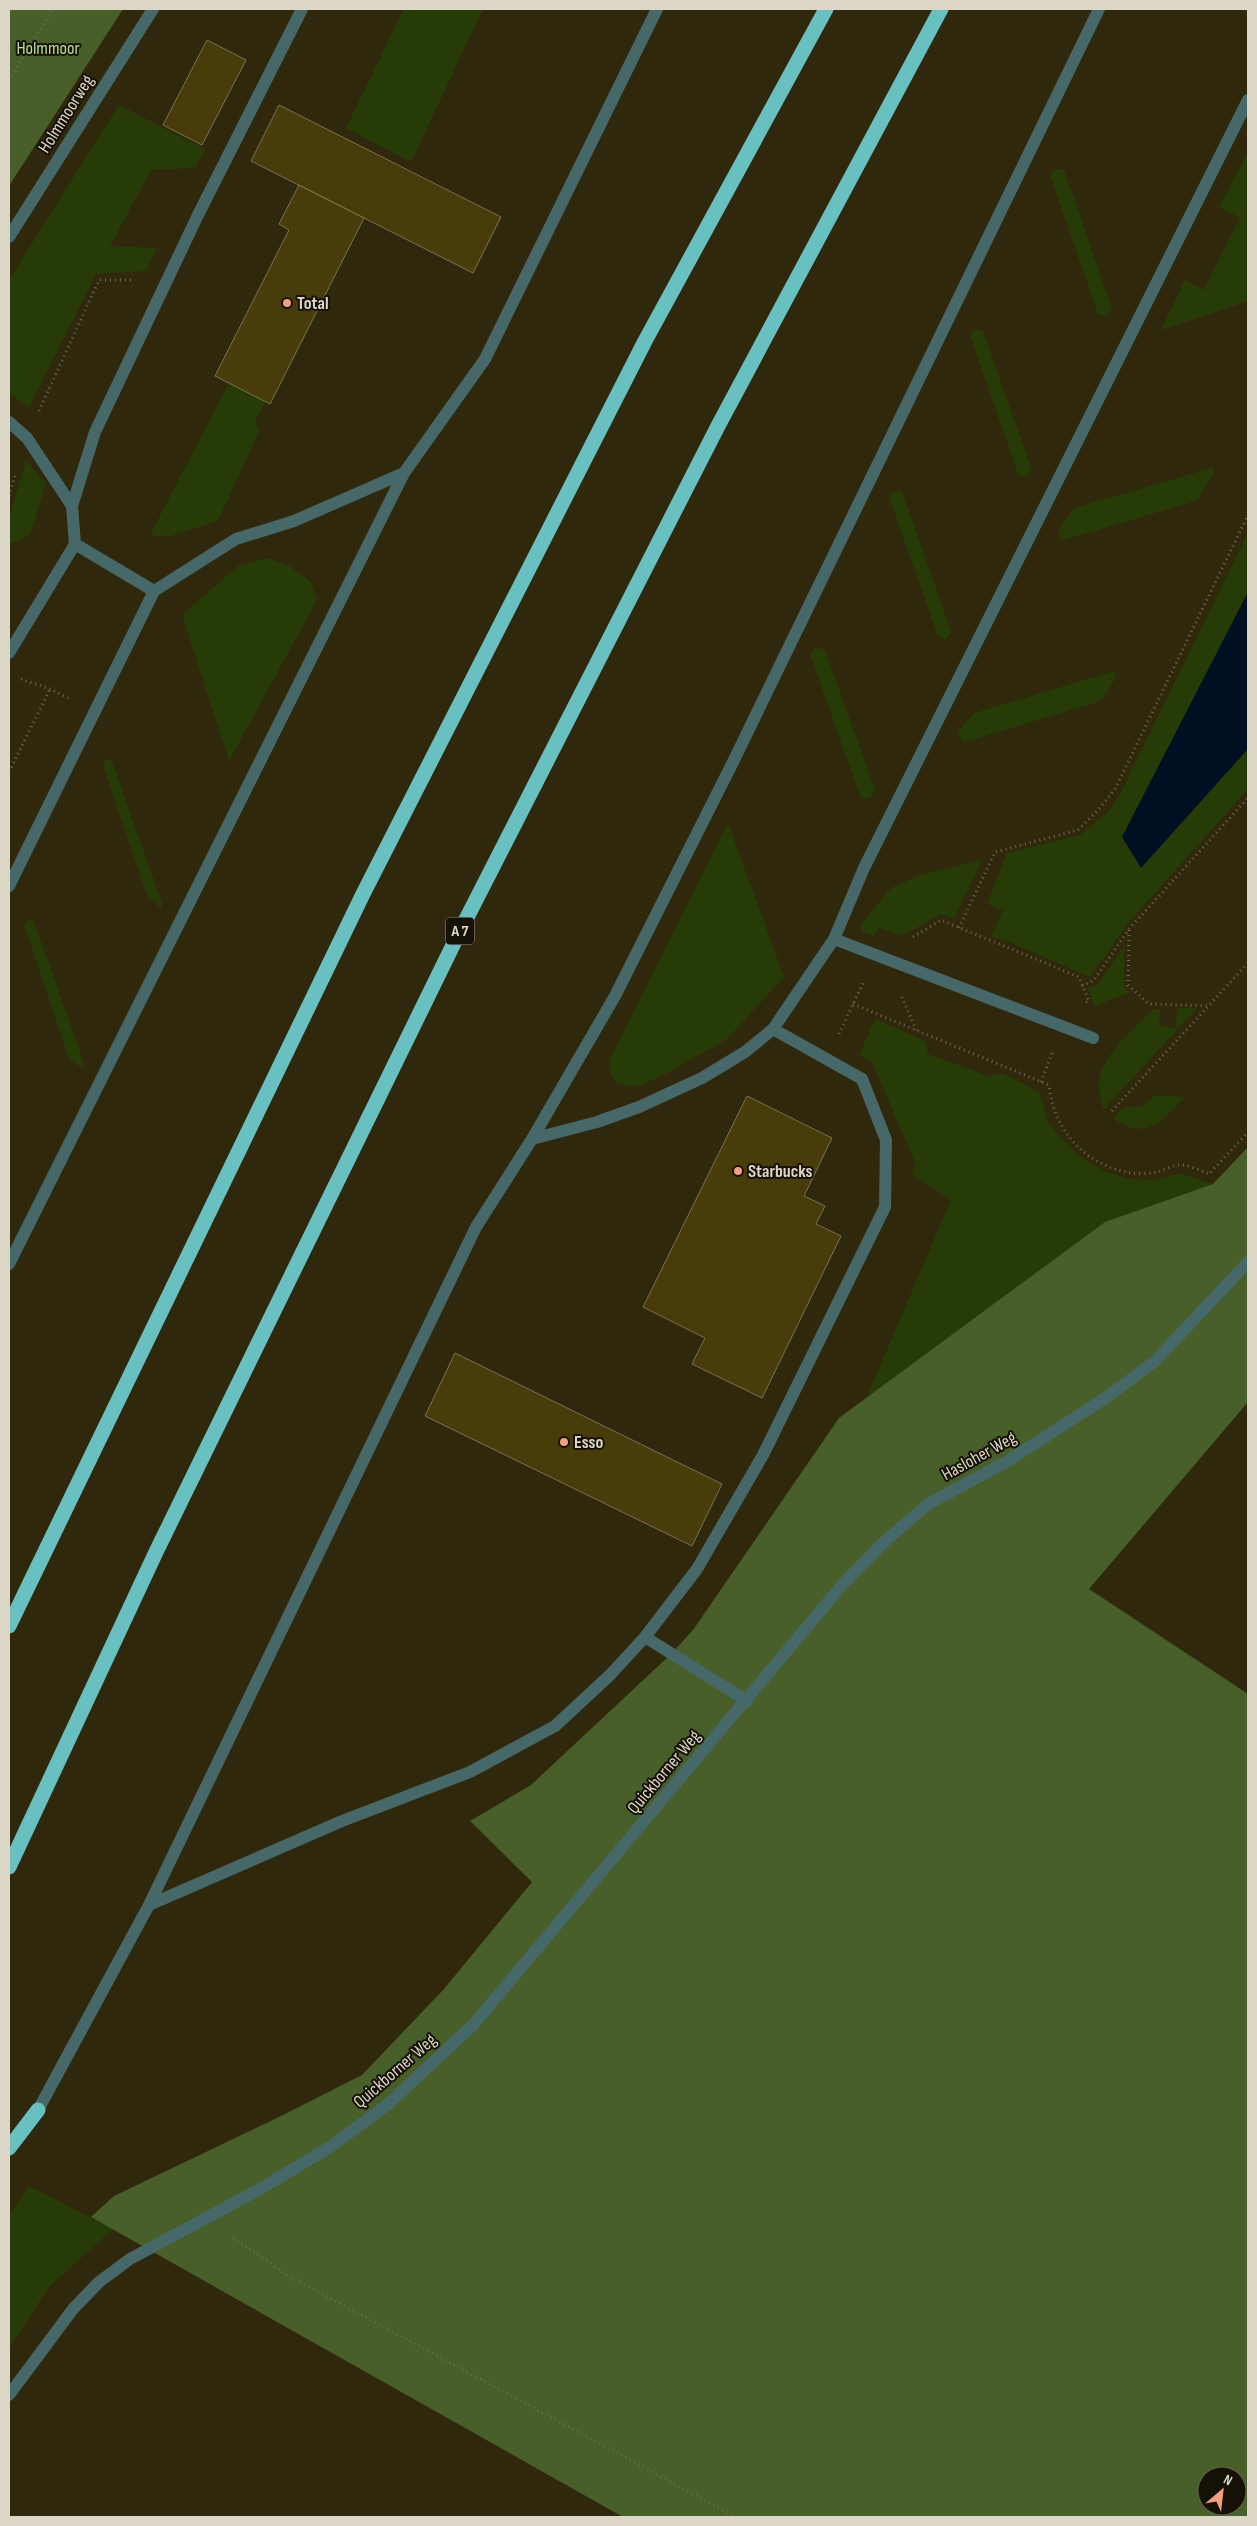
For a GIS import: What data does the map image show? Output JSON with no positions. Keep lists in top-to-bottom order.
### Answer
{
  "streets": {
    "highway": ["A 7"],
    "street": ["Holmmoorweg", "Hasloher Weg", "Quickborner Weg"]
  },
  "crossings": [
    ["Hasloher Weg", "Quickborner Weg"]
  ],
  "parks": ["Holmmoor"],
  "places": ["Total", "Starbucks", "Esso"],
  "north": "top right"
}
